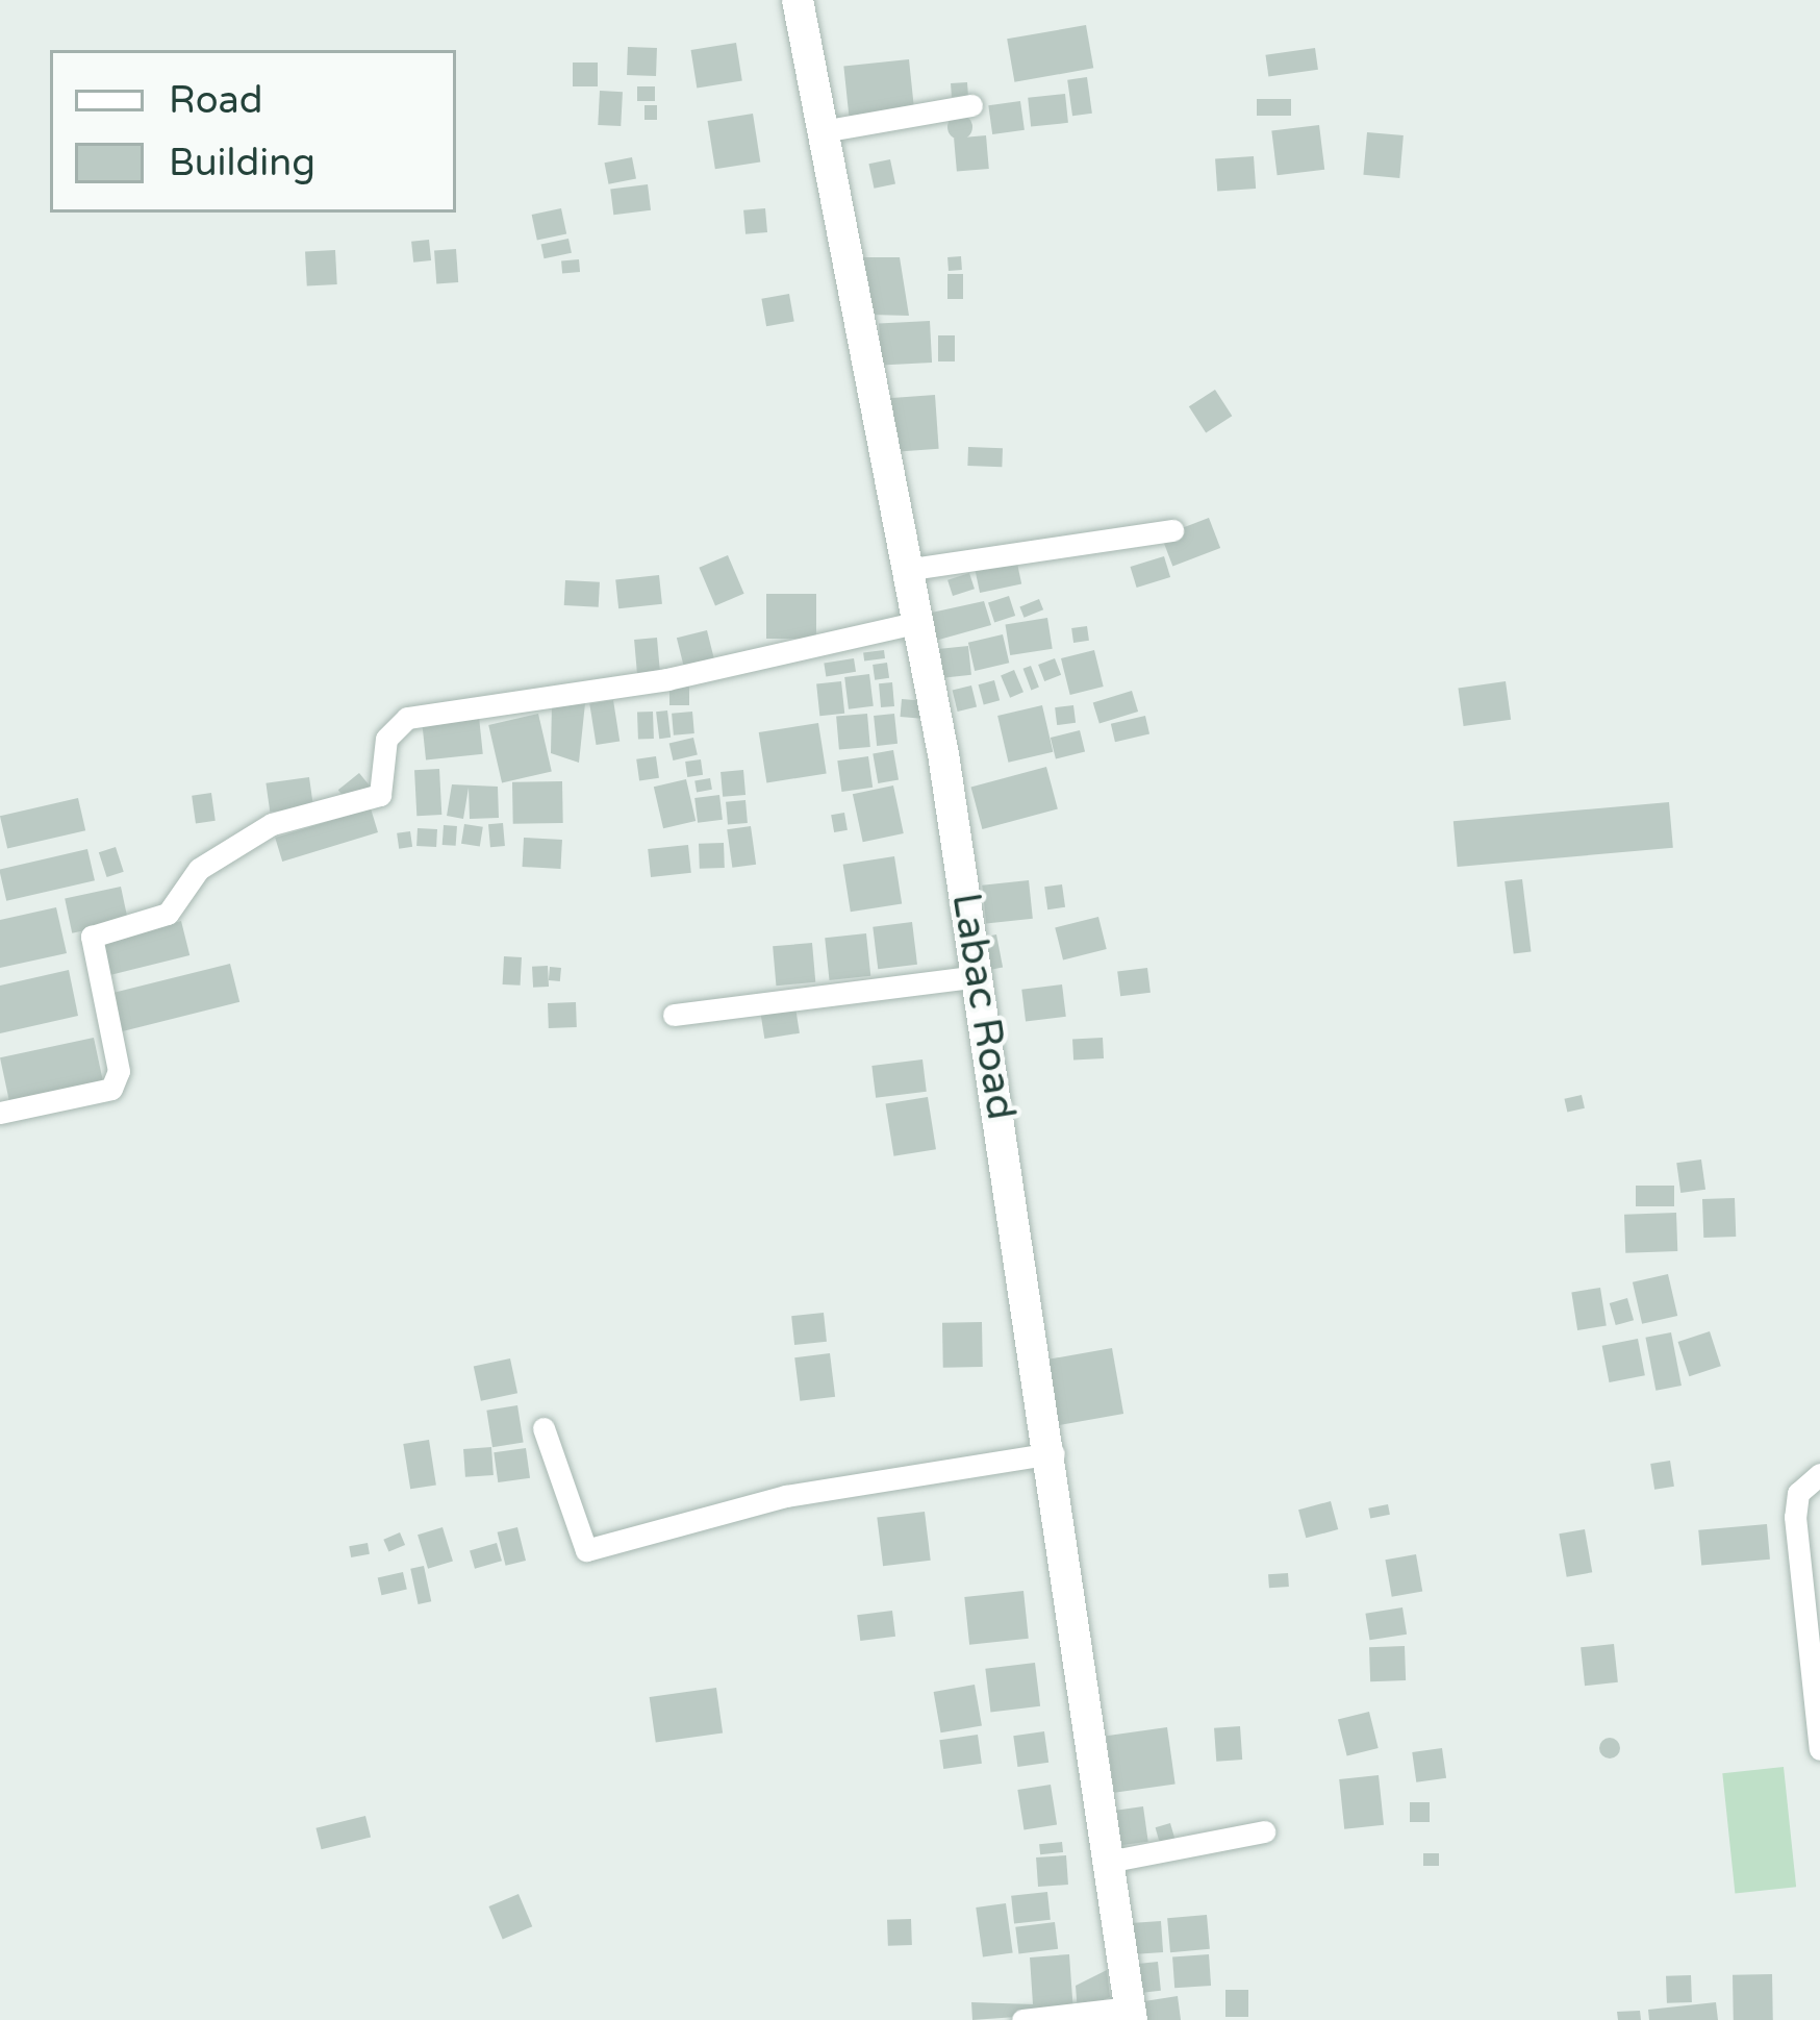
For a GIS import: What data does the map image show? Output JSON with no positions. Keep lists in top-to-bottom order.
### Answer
{
  "streets": {
    "street": ["Labac Road"]
  },
  "legend": ["Road", "Building"]
}
